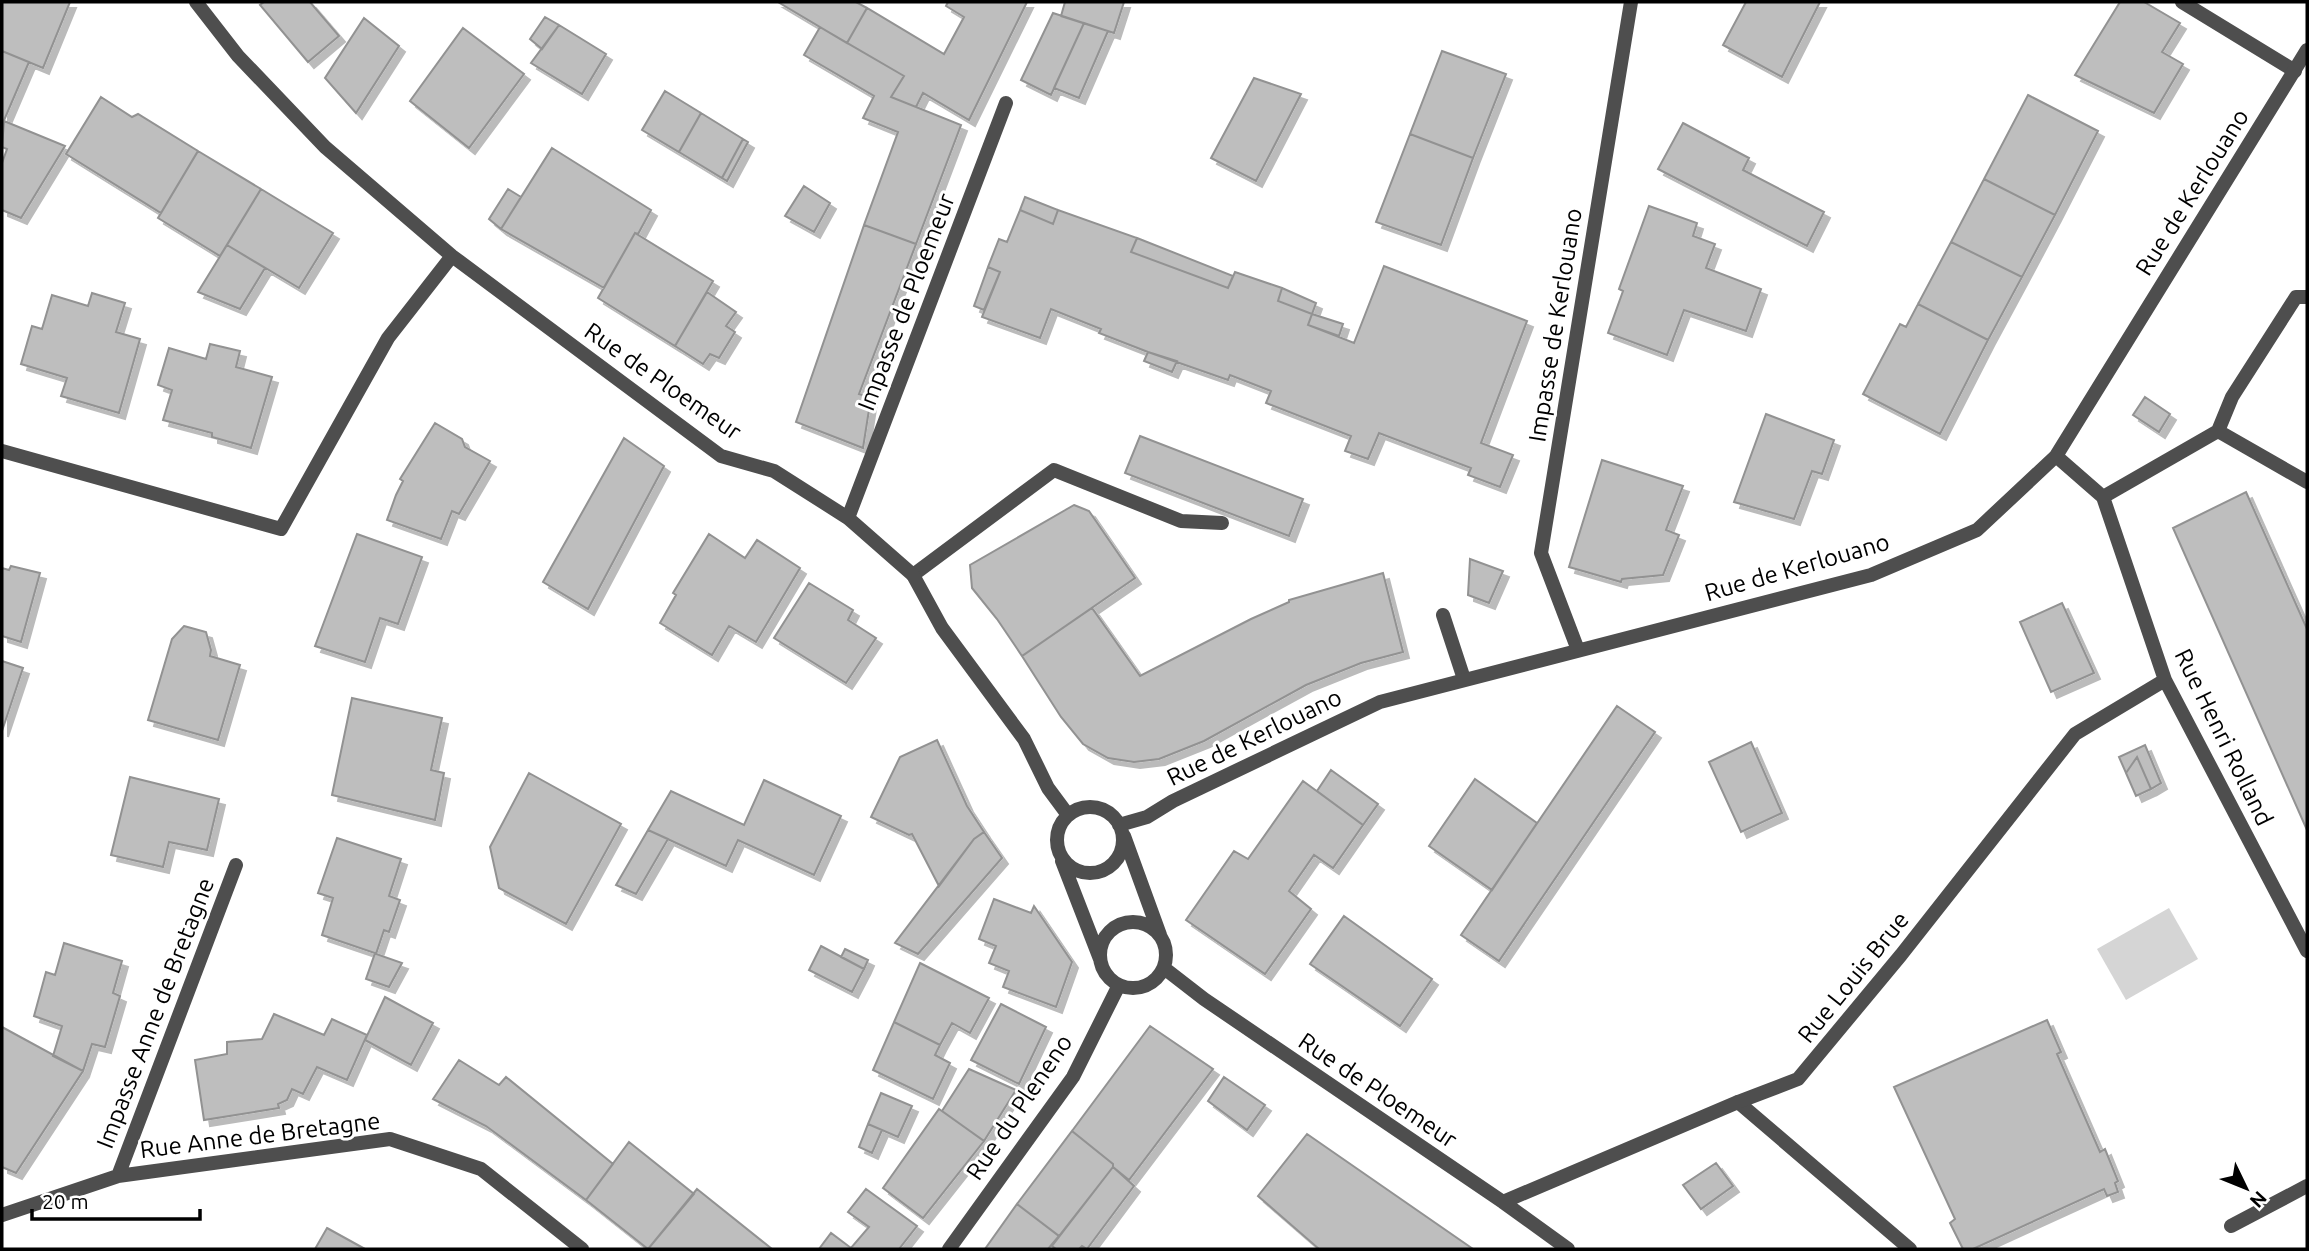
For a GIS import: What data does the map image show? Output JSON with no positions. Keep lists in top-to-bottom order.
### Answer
{
  "streets": {
    "street": [
      "Rue de Kerlouano",
      "Impasse de Ploemeur",
      "Impasse de Kerlouano",
      "Rue de Ploemeur",
      "Rue Henri Rolland",
      "Rue Louis Brue",
      "Impasse Anne de Bretagne",
      "Rue du Pleneno",
      "Rue Anne de Bretagne"
    ]
  },
  "crossings": [
    ["Rue de Kerlouano", "Impasse de Kerlouano"],
    ["Rue de Kerlouano", "Rue de Ploemeur"],
    ["Impasse de Ploemeur", "Rue de Ploemeur"],
    ["Rue de Ploemeur", "Rue Louis Brue"],
    ["Rue de Ploemeur", "Rue du Pleneno"],
    ["Rue Henri Rolland", "Rue Louis Brue"],
    ["Impasse Anne de Bretagne", "Rue Anne de Bretagne"]
  ],
  "scale_bar": "20 m",
  "north": "bottom right"
}
